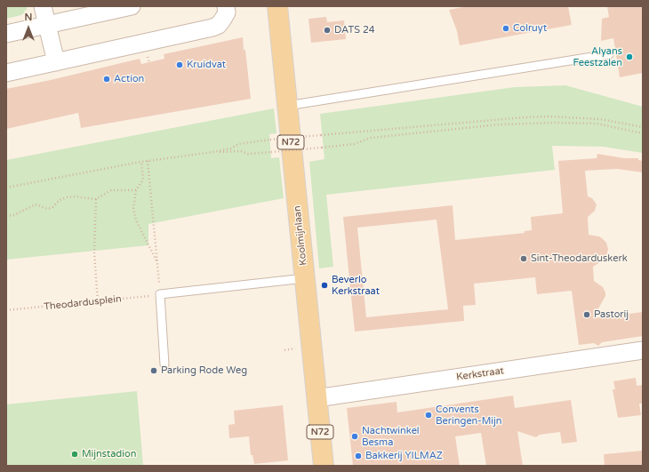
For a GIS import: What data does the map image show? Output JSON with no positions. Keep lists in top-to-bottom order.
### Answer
{
  "streets": {
    "main road": ["N72", "Koolmijnlaan"],
    "street": ["Kerkstraat"],
    "path": ["Theodardusplein"]
  },
  "crossings": [
    ["Koolmijnlaan", "Kerkstraat"]
  ],
  "places": [
    "Colruyt",
    "DATS 24",
    "Alyans Feestzalen",
    "Kruidvat",
    "Action",
    "Sint-Theodarduskerk",
    "Beverlo Kerkstraat",
    "Pastorij",
    "Parking Rode Weg",
    "Convents Beringen-Mijn",
    "Nachtwinkel Besma",
    "Mijnstadion",
    "Bakkerij YILMAZ"
  ],
  "north": "top"
}
